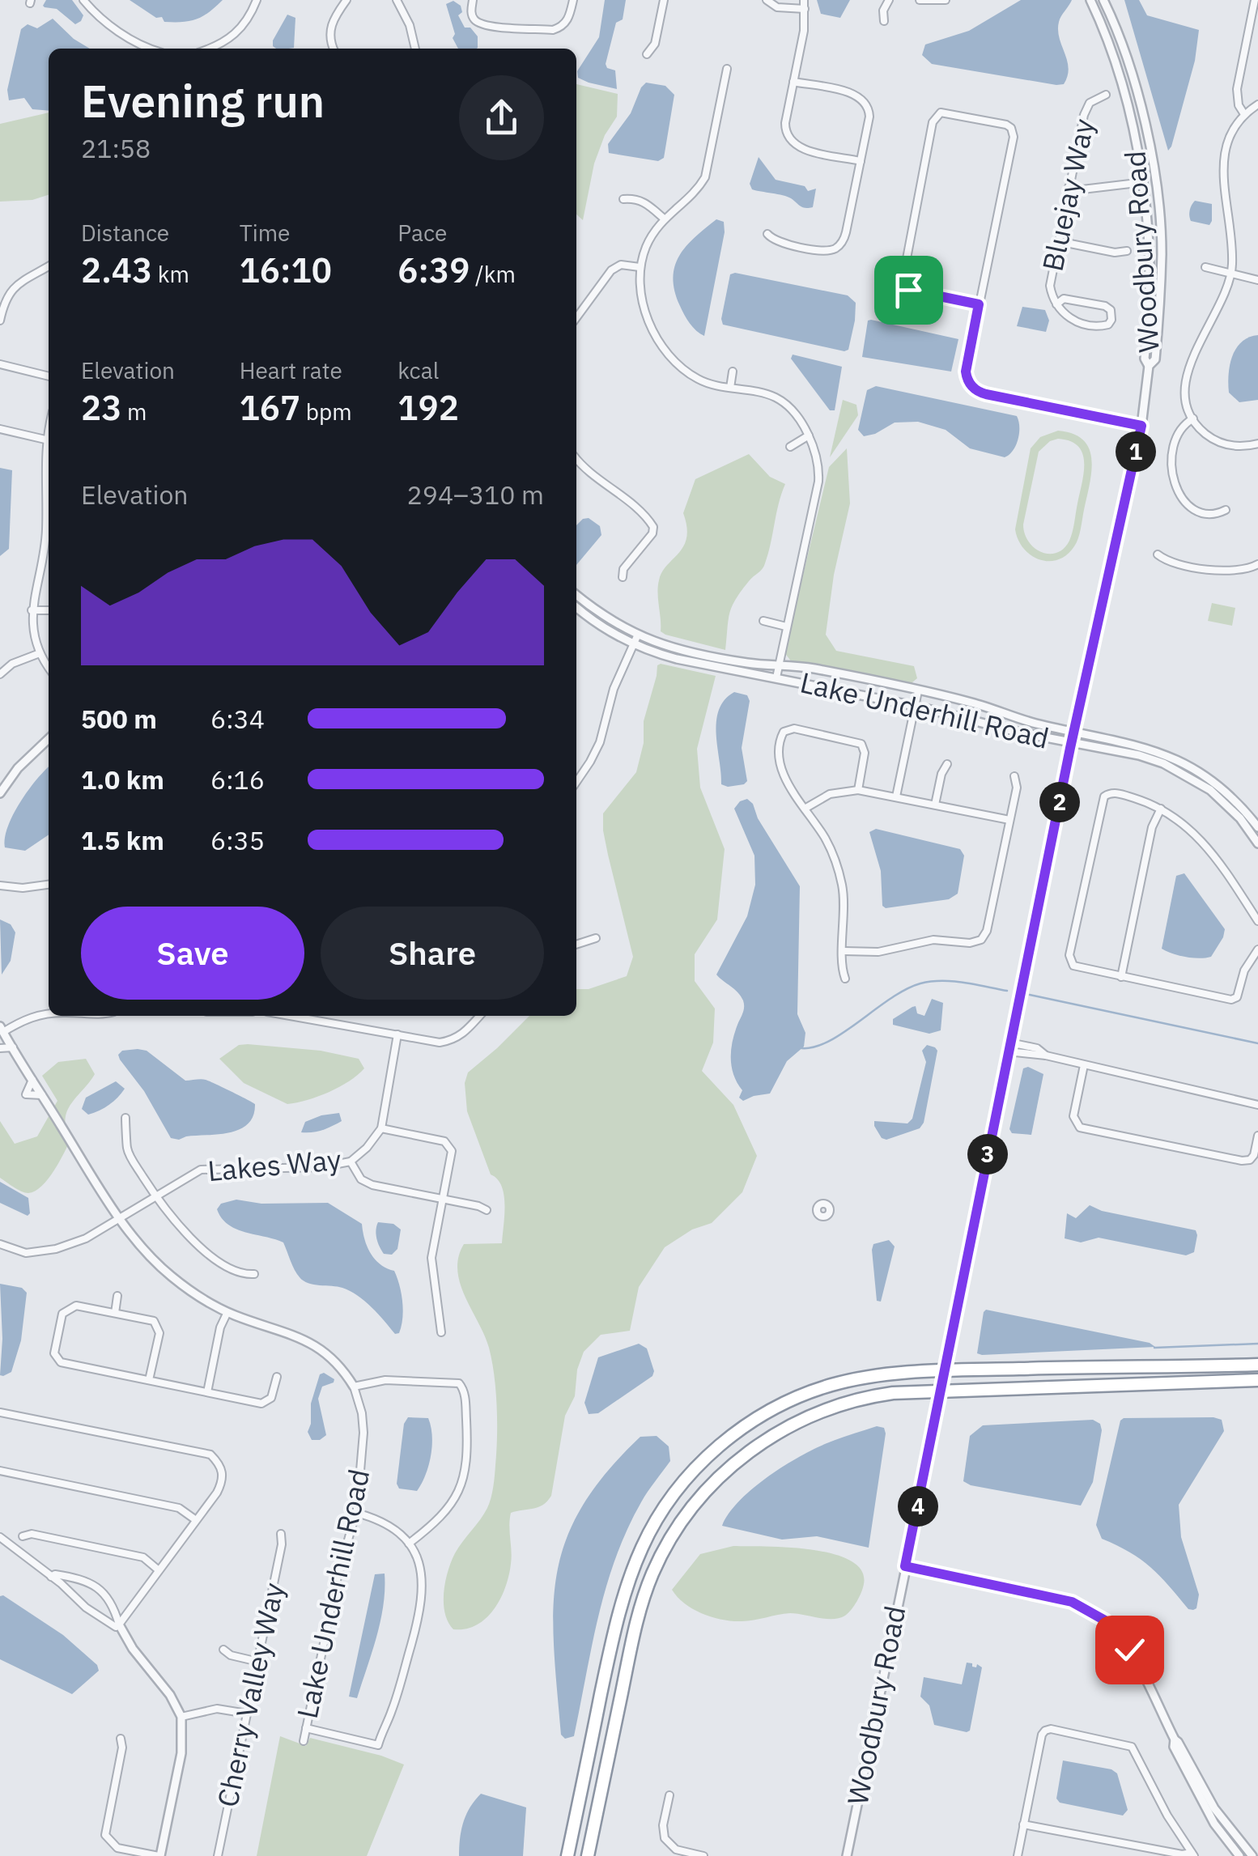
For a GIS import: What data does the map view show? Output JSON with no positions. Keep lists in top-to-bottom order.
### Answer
{
  "streets": {
    "street": [
      "Bluejay Way",
      "Woodbury Road",
      "Lake Underhill Road",
      "Lakes Way",
      "Cherry Valley Way"
    ]
  },
  "crossings": [
    ["Woodbury Road", "Lake Underhill Road"],
    ["Lake Underhill Road", "Lakes Way"]
  ],
  "page": {
    "heading": ["Evening run", "21:58"],
    "stats": [
      ["Distance", "2.43 km"],
      ["Time", "16:10"],
      ["Pace", "6:39 /km"],
      ["Elevation", "23 m"],
      ["Heart rate", "167 bpm"],
      ["kcal", "192"]
    ],
    "pins": [
      "1",
      "2",
      "3",
      "4"
    ],
    "chart": ["Elevation", "294–310 m"],
    "list": [
      {
        "name": "500 m",
        "note": "6:34"
      },
      {
        "name": "1.0 km",
        "note": "6:16"
      },
      {
        "name": "1.5 km",
        "note": "6:35"
      }
    ],
    "buttons": ["Save", "Share"]
  }
}
